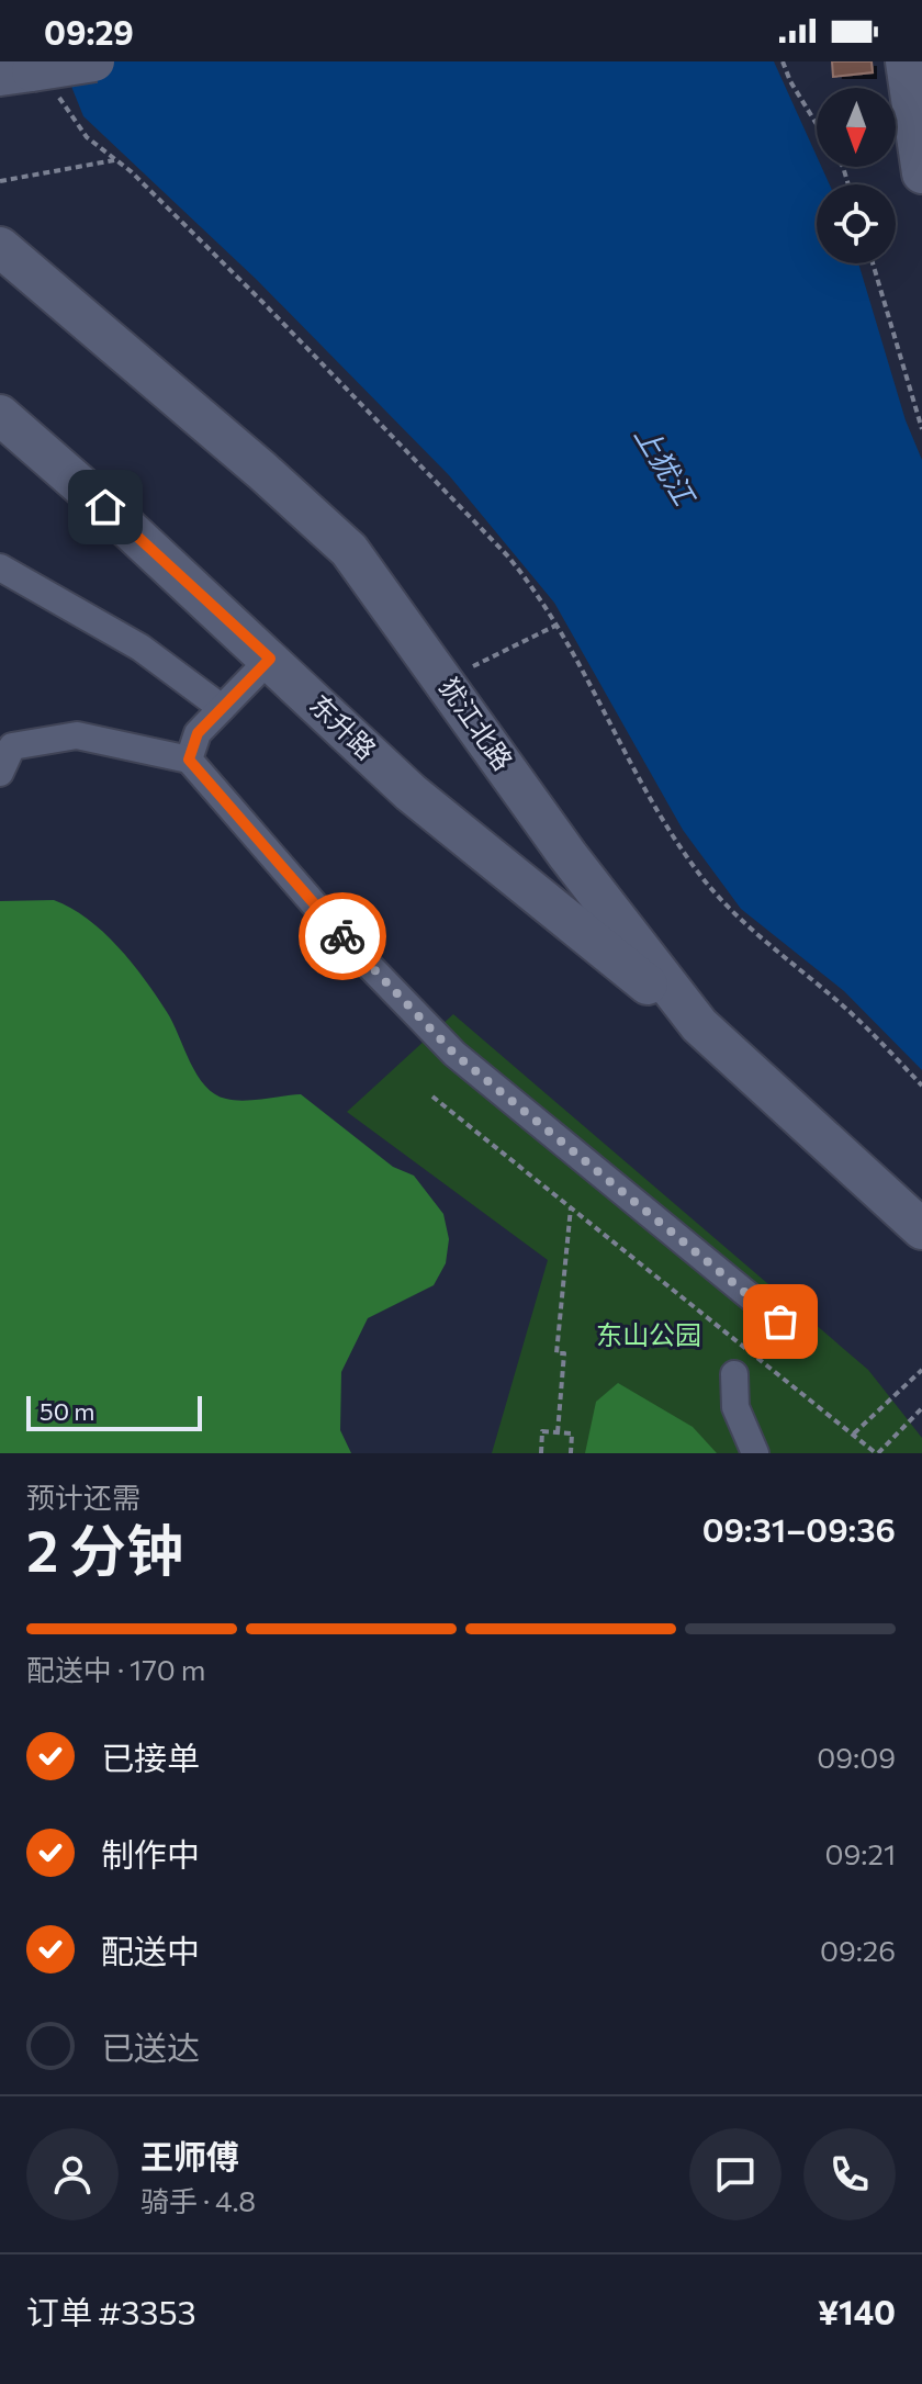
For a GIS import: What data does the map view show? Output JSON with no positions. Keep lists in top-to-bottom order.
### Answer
{
  "streets": {
    "street": ["犹江北路", "东升路"]
  },
  "crossings": [
    ["犹江北路", "东升路"]
  ],
  "water": ["上犹江"],
  "parks": ["东山公园"],
  "scale_bar": "50 m",
  "north": "bottom",
  "page": {
    "status": "09:29",
    "scale": "50 m",
    "heading": ["2 分钟", "预计还需", "09:31–09:36"],
    "panel": [
      "王师傅",
      "骑手 · 4.8",
      "订单 #3353",
      "¥140"
    ],
    "bar": "配送中 · 170 m",
    "list": [
      ["已接单", "09:09"],
      ["制作中", "09:21"],
      ["配送中", "09:26"],
      "已送达"
    ]
  }
}
